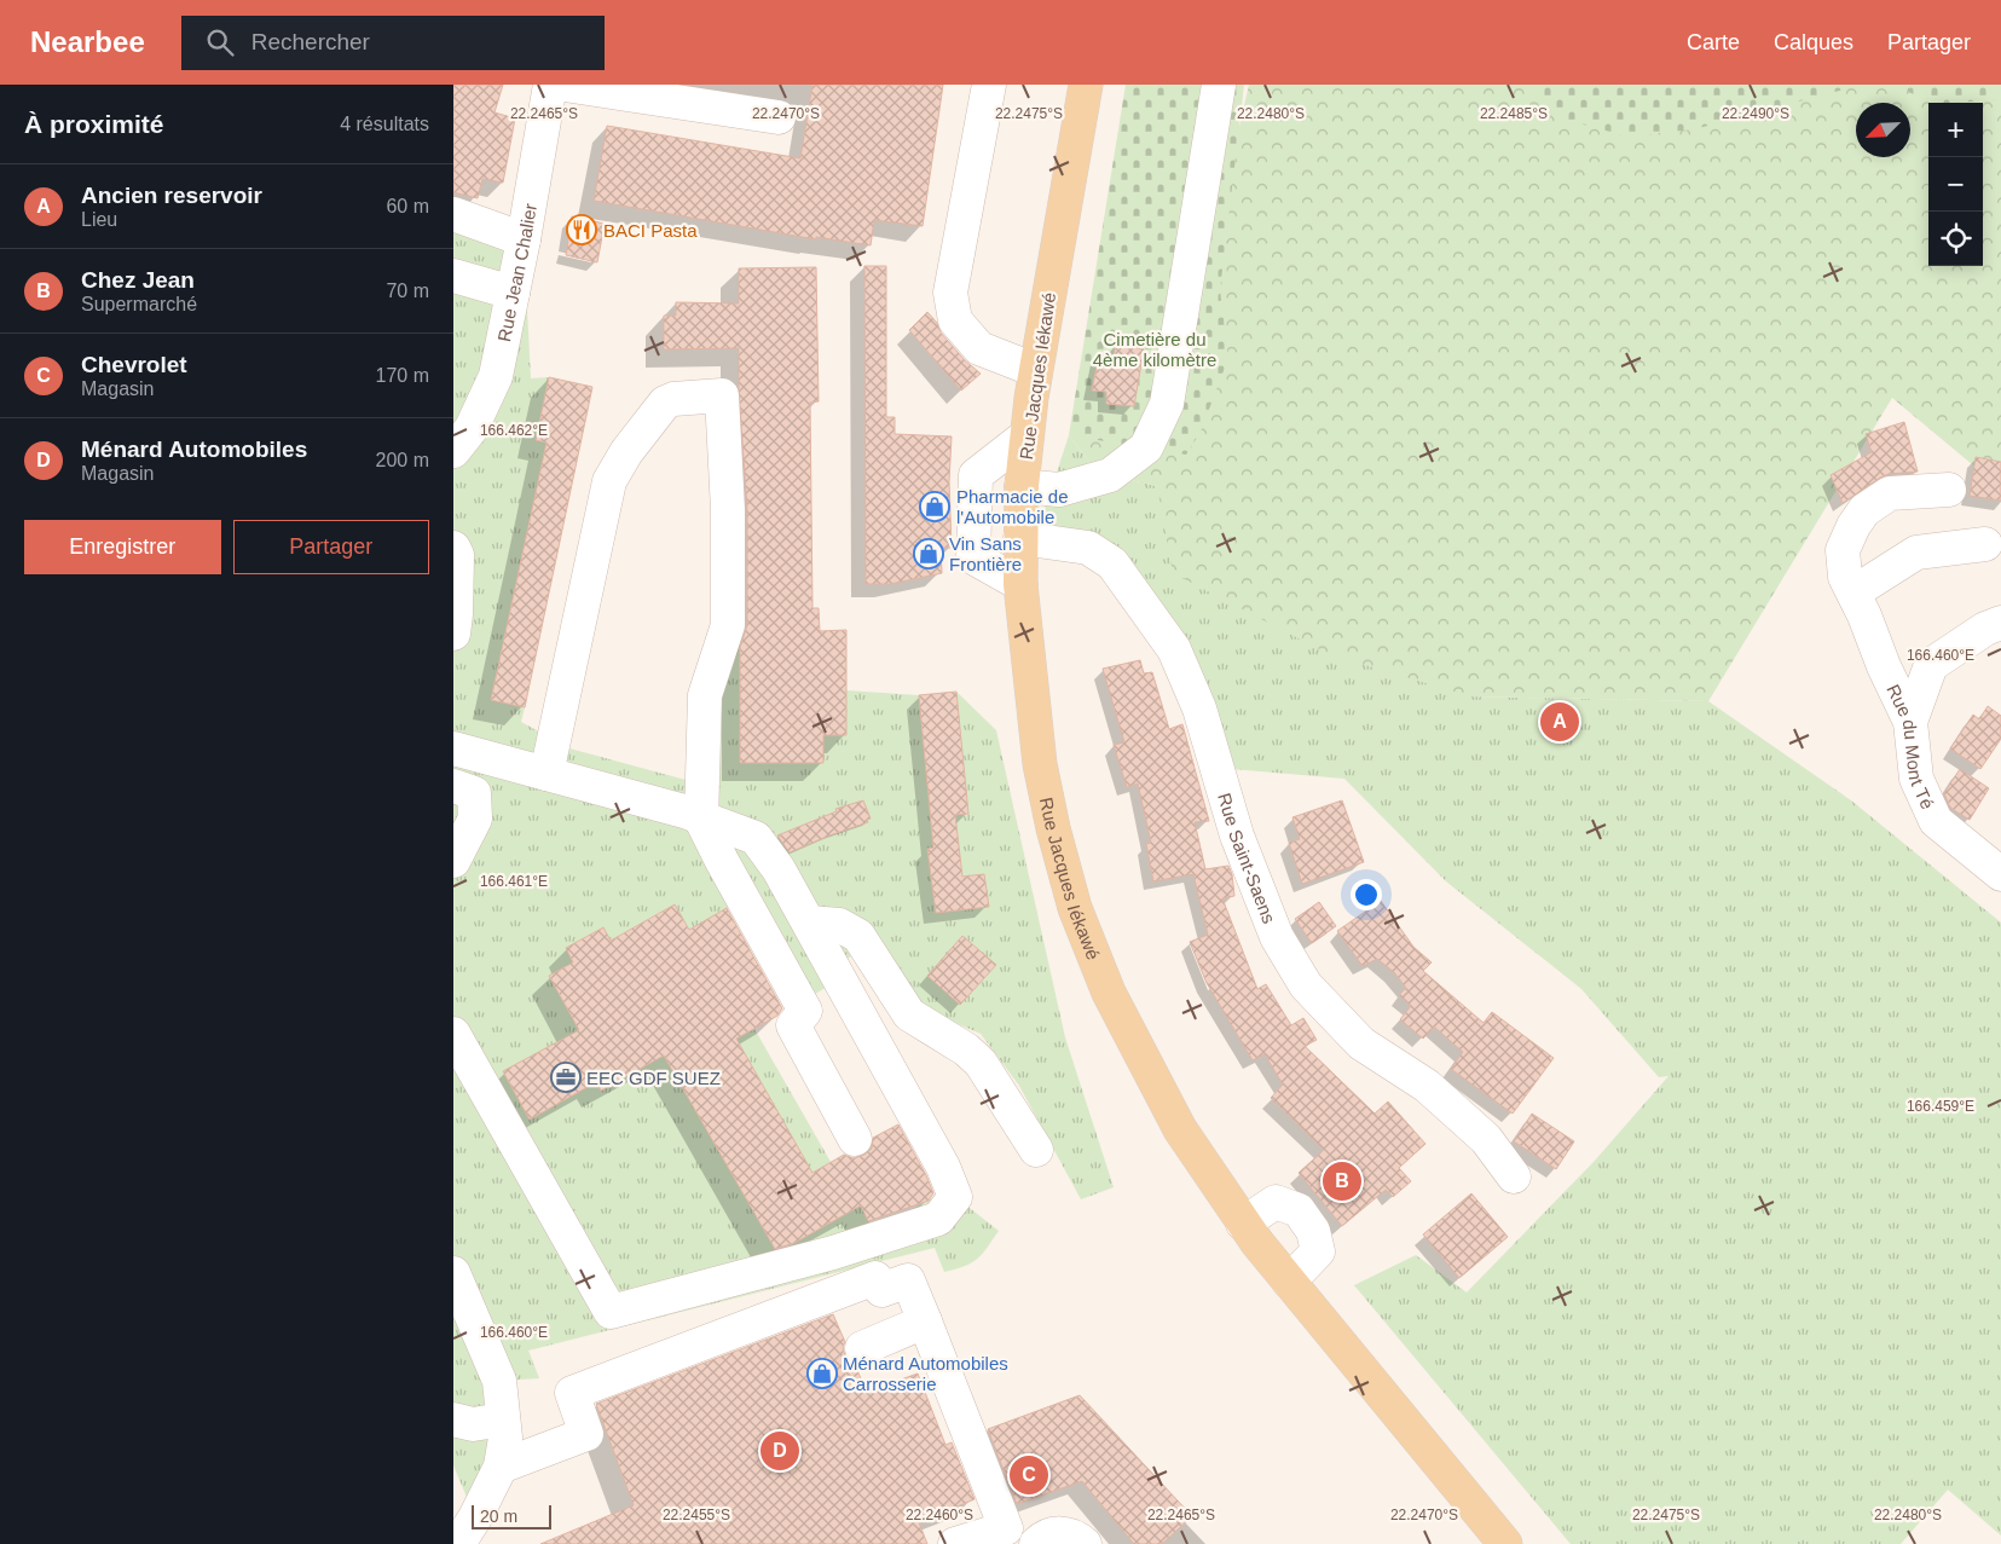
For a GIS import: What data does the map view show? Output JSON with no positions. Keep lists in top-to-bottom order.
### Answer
{
  "streets": {
    "main road": ["Rue Jacques Iékawé"],
    "street": ["Rue Jean Chalier", "Rue du Mont Té", "Rue Saint-Saens"]
  },
  "crossings": [
    ["Rue Jacques Iékawé", "Rue Saint-Saens"]
  ],
  "parks": ["Cimetière du 4ème kilomètre"],
  "places": {
    "restaurant": ["BACI Pasta"],
    "shop": ["Pharmacie de l'Automobile", "Vin Sans Frontière", "Ménard Automobiles Carrosserie"],
    "office": ["EEC GDF SUEZ"]
  },
  "scale_bar": "20 m",
  "north": "bottom left",
  "page": {
    "header": "Nearbee",
    "search": "Rechercher",
    "nav": ["Carte", "Calques", "Partager"],
    "heading": ["À proximité", "4 résultats"],
    "map_buttons": ["+", "−"],
    "list": [
      {
        "mark": "A",
        "name": "Ancien reservoir",
        "note": "Lieu",
        "value": "60 m"
      },
      {
        "mark": "B",
        "name": "Chez Jean",
        "note": "Supermarché",
        "value": "70 m"
      },
      {
        "mark": "C",
        "name": "Chevrolet",
        "note": "Magasin",
        "value": "170 m"
      },
      {
        "mark": "D",
        "name": "Ménard Automobiles",
        "note": "Magasin",
        "value": "200 m"
      }
    ],
    "buttons": ["Enregistrer", "Partager"],
    "pins": [
      "A",
      "B",
      "D",
      "C"
    ],
    "scale": "20 m"
  },
  "coordinates": [
    "22.2465°S",
    "22.2470°S",
    "22.2475°S",
    "22.2485°S",
    "22.2480°S",
    "22.2490°S",
    "166.462°E",
    "166.460°E",
    "166.461°E",
    "166.459°E",
    "22.2455°S",
    "22.2460°S"
  ]
}
